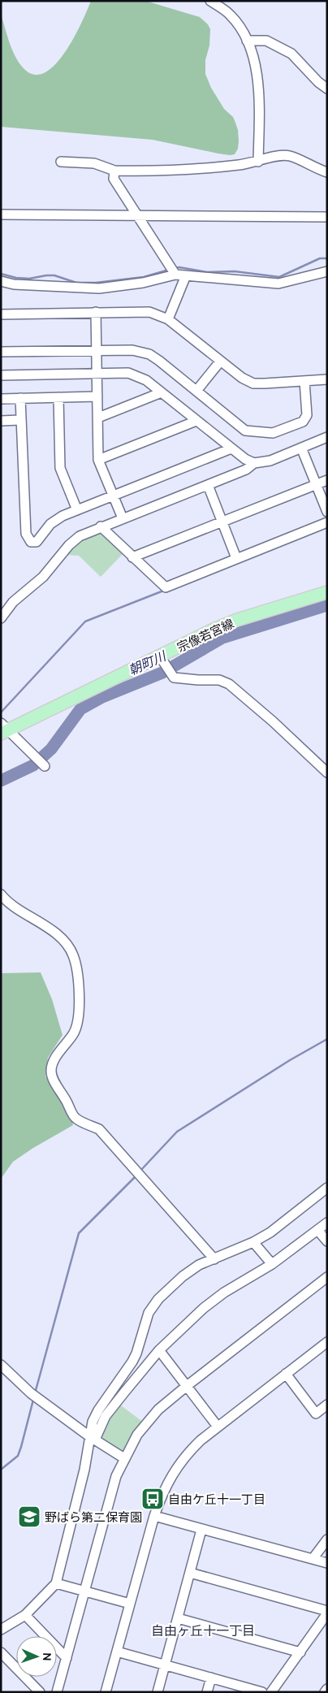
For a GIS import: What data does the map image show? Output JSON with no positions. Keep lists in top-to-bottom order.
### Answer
{
  "streets": {
    "main road": ["宗像若宮線"]
  },
  "districts": ["自由ヶ丘十一丁目"],
  "water": ["朝町川"],
  "places": {
    "bus stop": ["自由ケ丘十一丁目"],
    "school or university": ["野ばら第二保育園"]
  },
  "north": "right"
}
